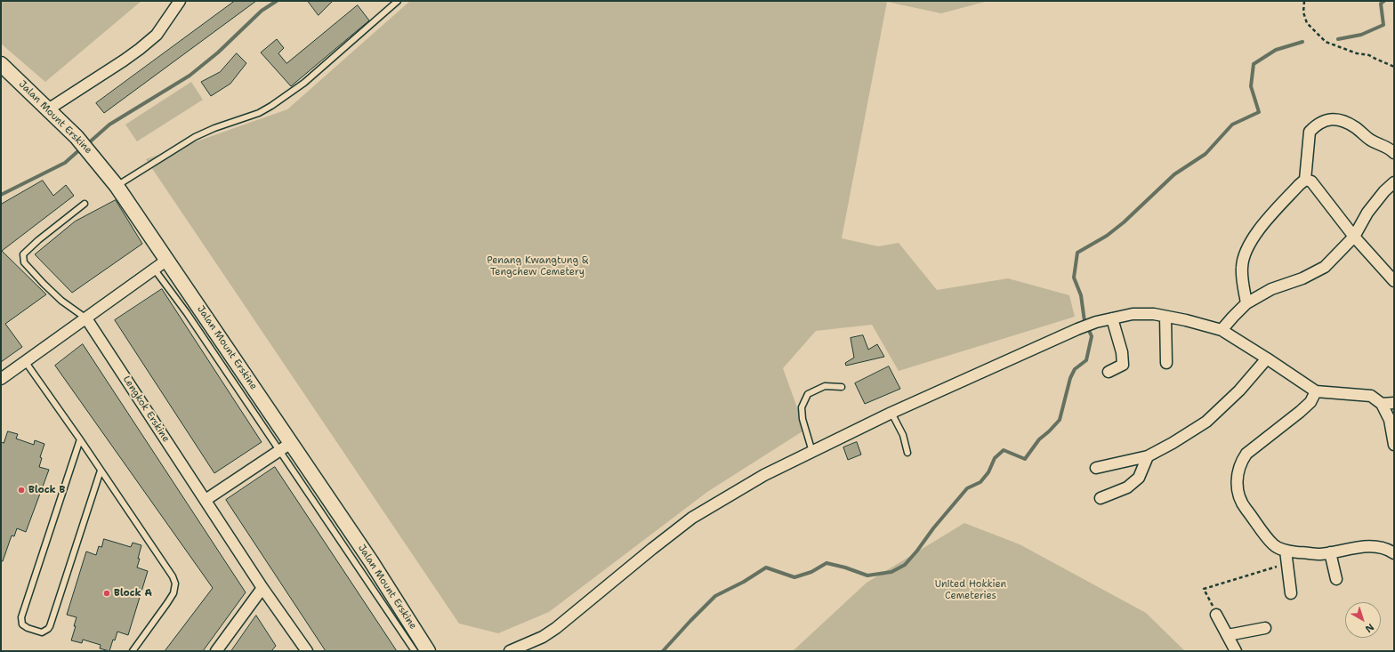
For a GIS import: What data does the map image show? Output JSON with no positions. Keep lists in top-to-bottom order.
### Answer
{
  "streets": {
    "main road": ["Jalan Mount Erskine"],
    "street": ["Lengkok Erskine"]
  },
  "parks": ["Penang Kwangtung & Tengchew Cemetery", "United Hokkien Cemeteries"],
  "places": ["Block B", "Block A"],
  "north": "bottom right"
}
